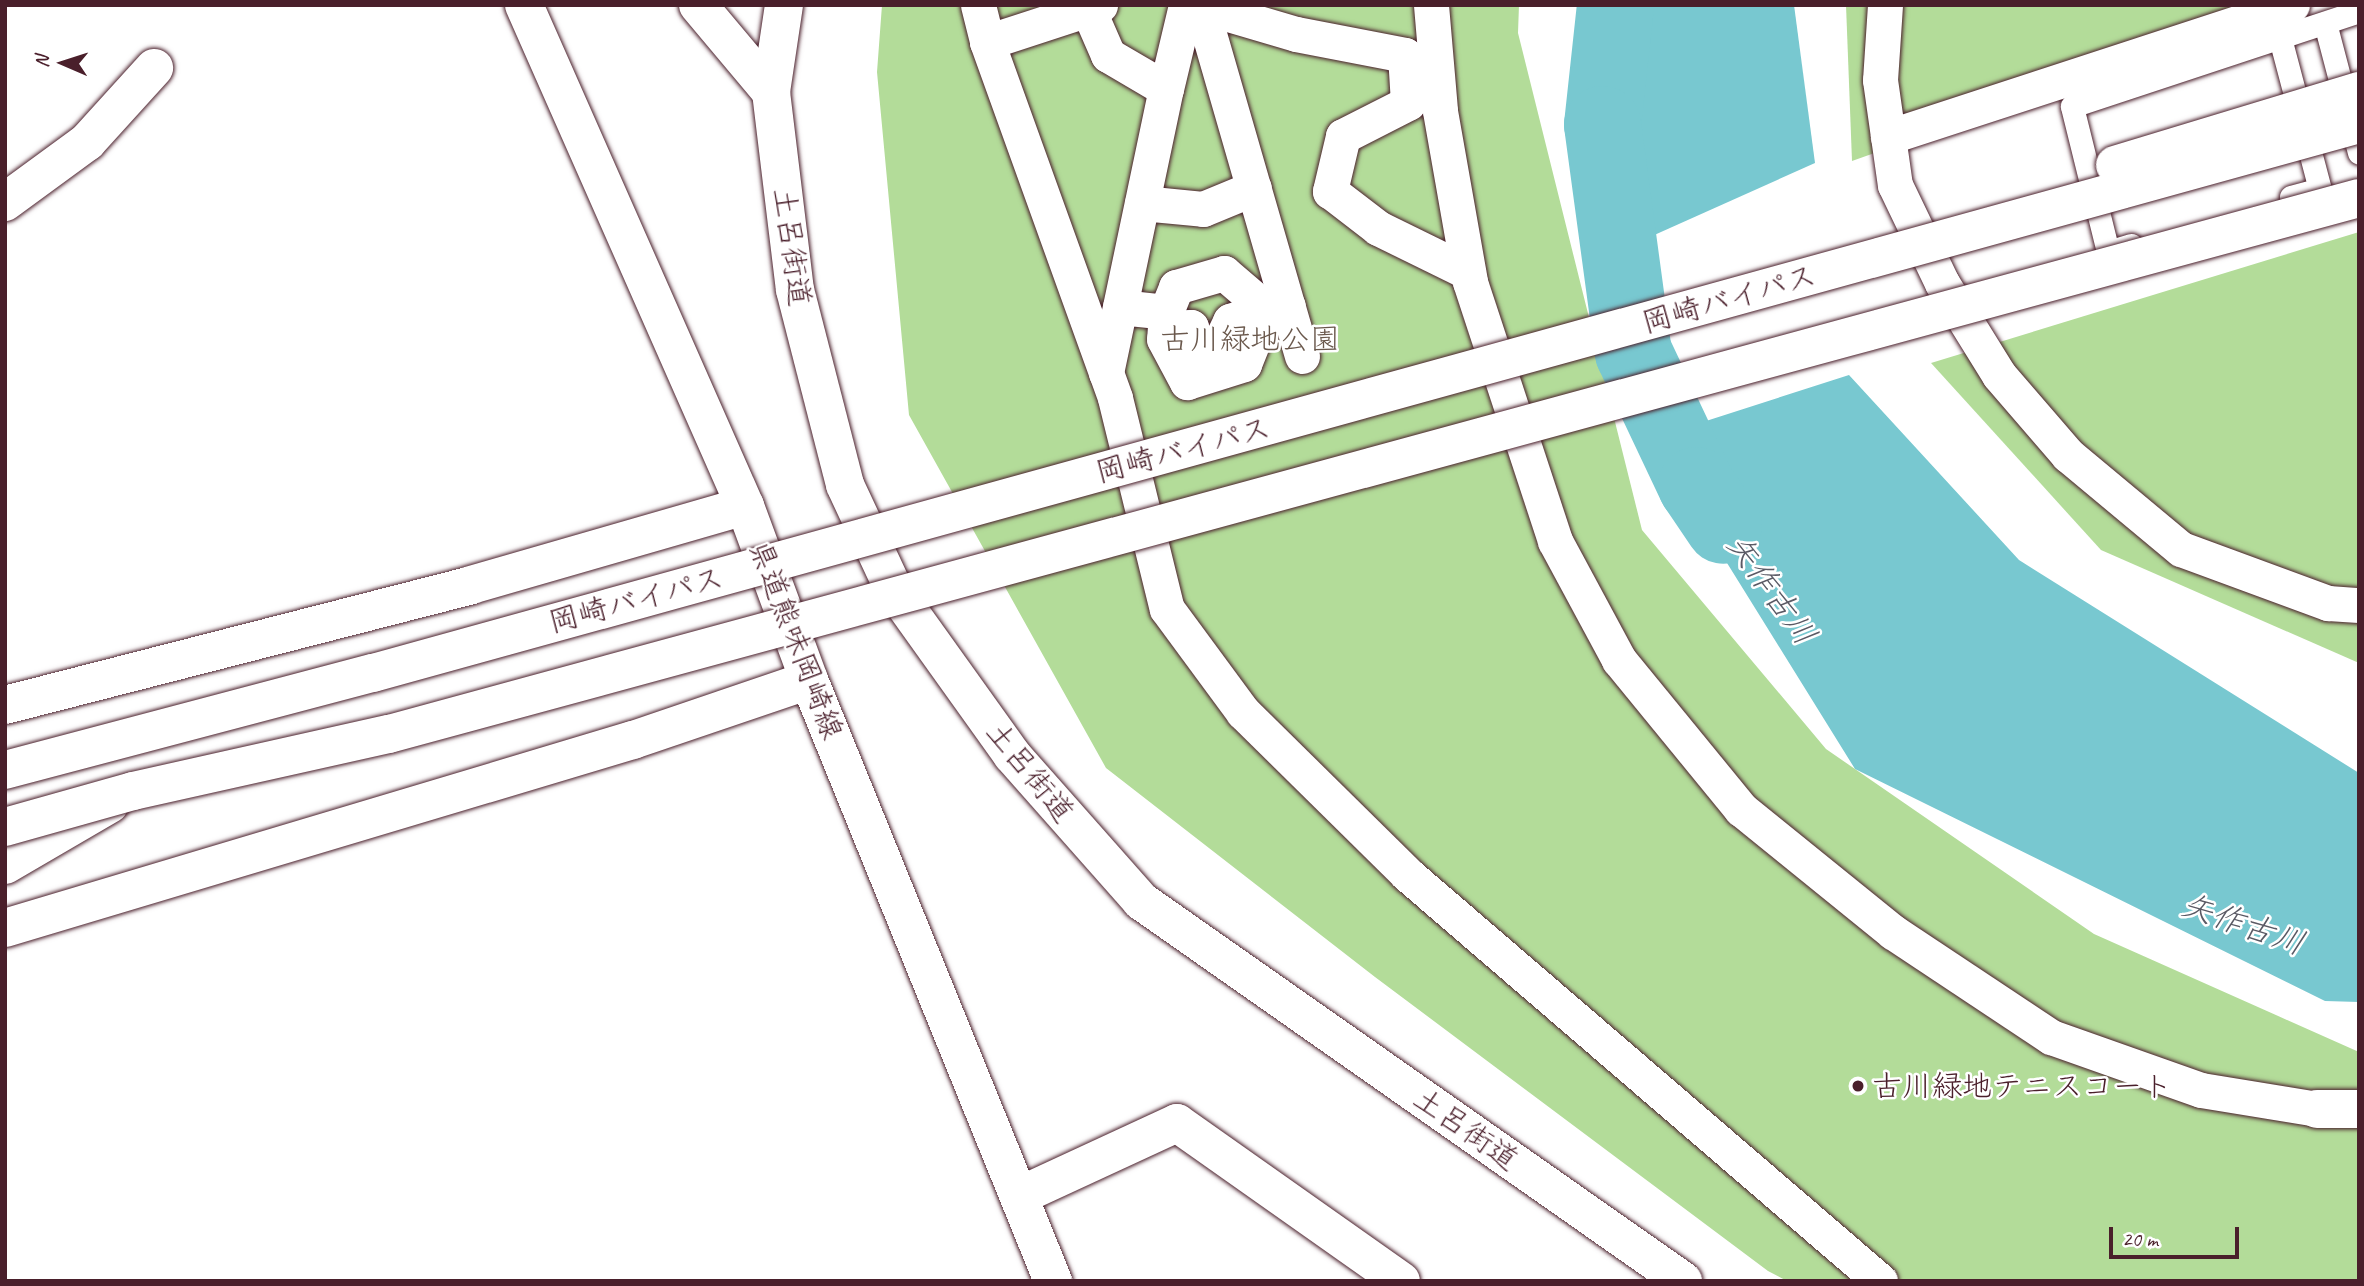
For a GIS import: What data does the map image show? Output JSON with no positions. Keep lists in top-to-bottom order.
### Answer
{
  "streets": {
    "main road": ["土呂街道", "岡崎バイパス", "県道熊味岡崎線"]
  },
  "water": ["矢作古川"],
  "parks": ["古川緑地公園"],
  "places": ["古川緑地テニスコート"],
  "scale_bar": "20 m",
  "north": "left"
}
